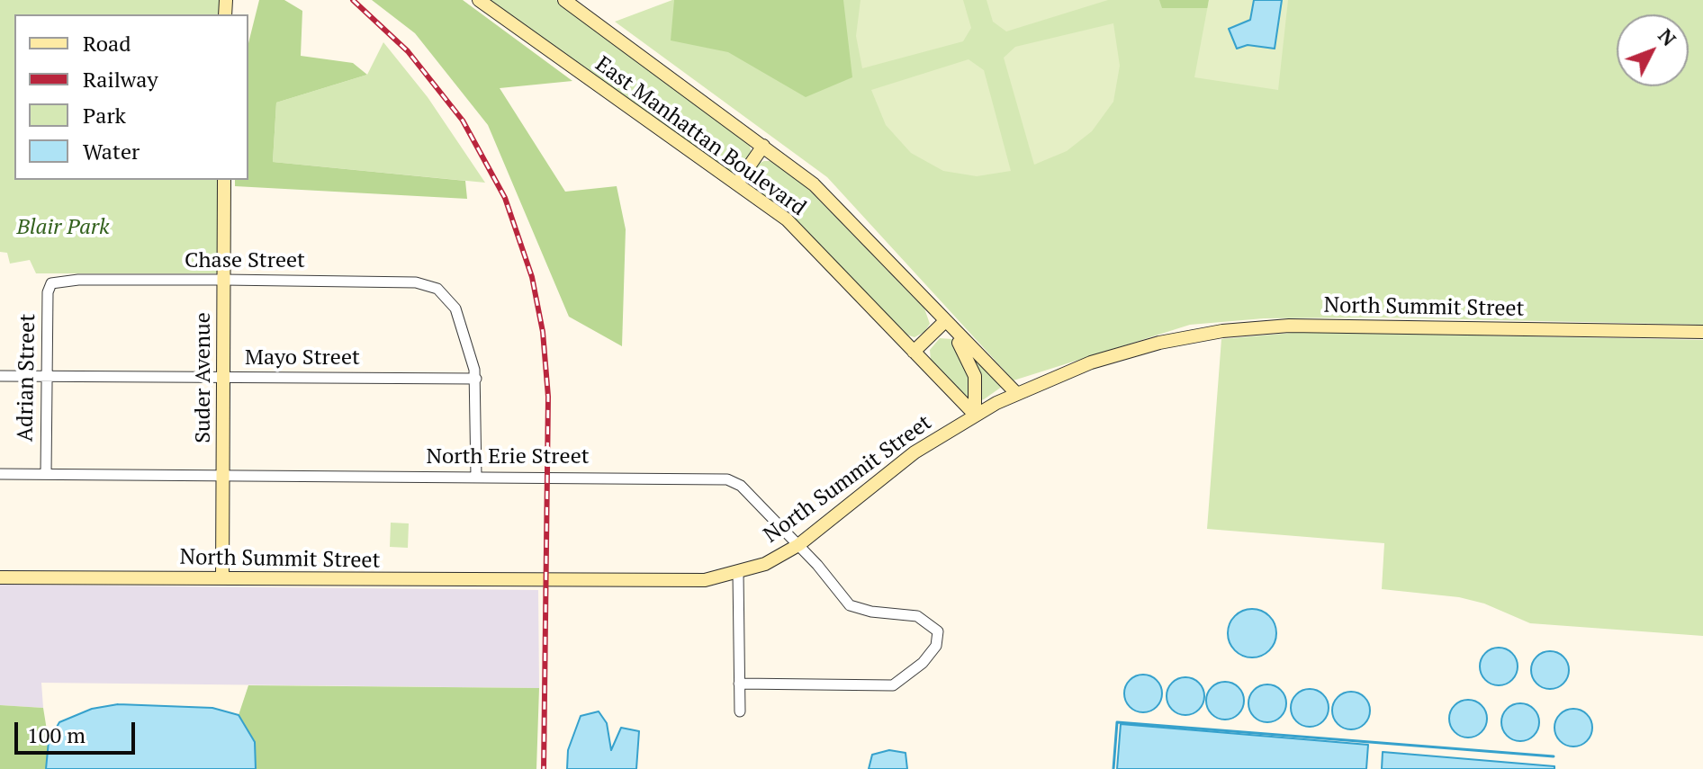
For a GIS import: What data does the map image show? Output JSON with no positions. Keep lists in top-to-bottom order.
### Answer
{
  "streets": {
    "street": [
      "East Manhattan Boulevard",
      "Chase Street",
      "North Summit Street",
      "Mayo Street",
      "Adrian Street",
      "Suder Avenue",
      "North Erie Street"
    ]
  },
  "crossings": [
    ["East Manhattan Boulevard", "North Summit Street"],
    ["Chase Street", "Mayo Street"],
    ["Chase Street", "Adrian Street"],
    ["Chase Street", "Suder Avenue"],
    ["North Summit Street", "Suder Avenue"],
    ["North Summit Street", "North Erie Street"],
    ["Mayo Street", "Adrian Street"],
    ["Mayo Street", "Suder Avenue"],
    ["Adrian Street", "North Erie Street"],
    ["Suder Avenue", "North Erie Street"]
  ],
  "parks": ["Blair Park"],
  "legend": [
    "Road",
    "Railway",
    "Park",
    "Water"
  ],
  "scale_bar": "100 m",
  "north": "top right"
}
